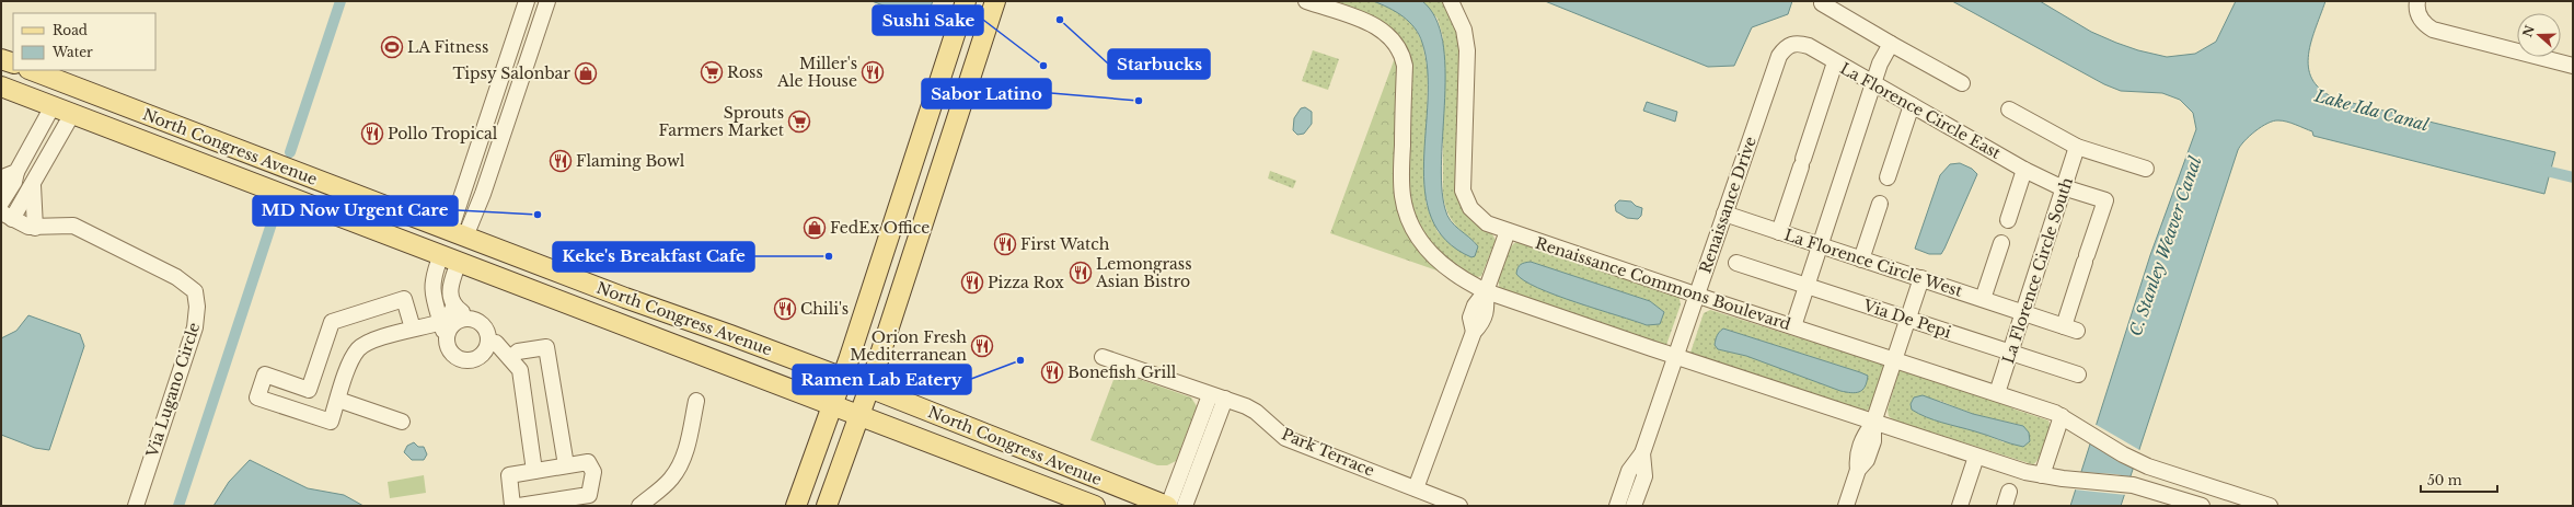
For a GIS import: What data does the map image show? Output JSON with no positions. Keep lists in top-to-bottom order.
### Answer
{
  "streets": {
    "main road": ["North Congress Avenue"],
    "street": [
      "La Florence Circle East",
      "Renaissance Drive",
      "La Florence Circle West",
      "La Florence Circle South",
      "Renaissance Commons Boulevard",
      "Via De Pepi",
      "Via Lugano Circle",
      "Park Terrace"
    ]
  },
  "crossings": [
    ["La Florence Circle East", "Renaissance Drive"],
    ["La Florence Circle East", "La Florence Circle West"],
    ["La Florence Circle East", "La Florence Circle South"],
    ["North Congress Avenue", "Via Lugano Circle"],
    ["Renaissance Drive", "La Florence Circle West"],
    ["Renaissance Drive", "Renaissance Commons Boulevard"],
    ["La Florence Circle West", "La Florence Circle South"],
    ["La Florence Circle South", "Renaissance Commons Boulevard"],
    ["La Florence Circle South", "Via De Pepi"]
  ],
  "water": ["Lake Ida Canal", "C. Stanley Weaver Canal"],
  "places": {
    "other": [
      "Starbucks",
      "Sushi Sake",
      "Sabor Latino",
      "MD Now Urgent Care",
      "Keke's Breakfast Cafe",
      "Ramen Lab Eatery"
    ],
    "sports": ["LA Fitness"],
    "supermarket": ["Ross", "Sprouts Farmers Market"],
    "restaurant": [
      "Miller's Ale House",
      "Pollo Tropical",
      "Flaming Bowl",
      "First Watch",
      "Lemongrass Asian Bistro",
      "Pizza Rox",
      "Chili's",
      "Orion Fresh Mediterranean",
      "Bonefish Grill"
    ],
    "shop": ["Tipsy Salonbar", "FedEx Office"]
  },
  "legend": ["Road", "Water"],
  "scale_bar": "50 m",
  "north": "left"
}
